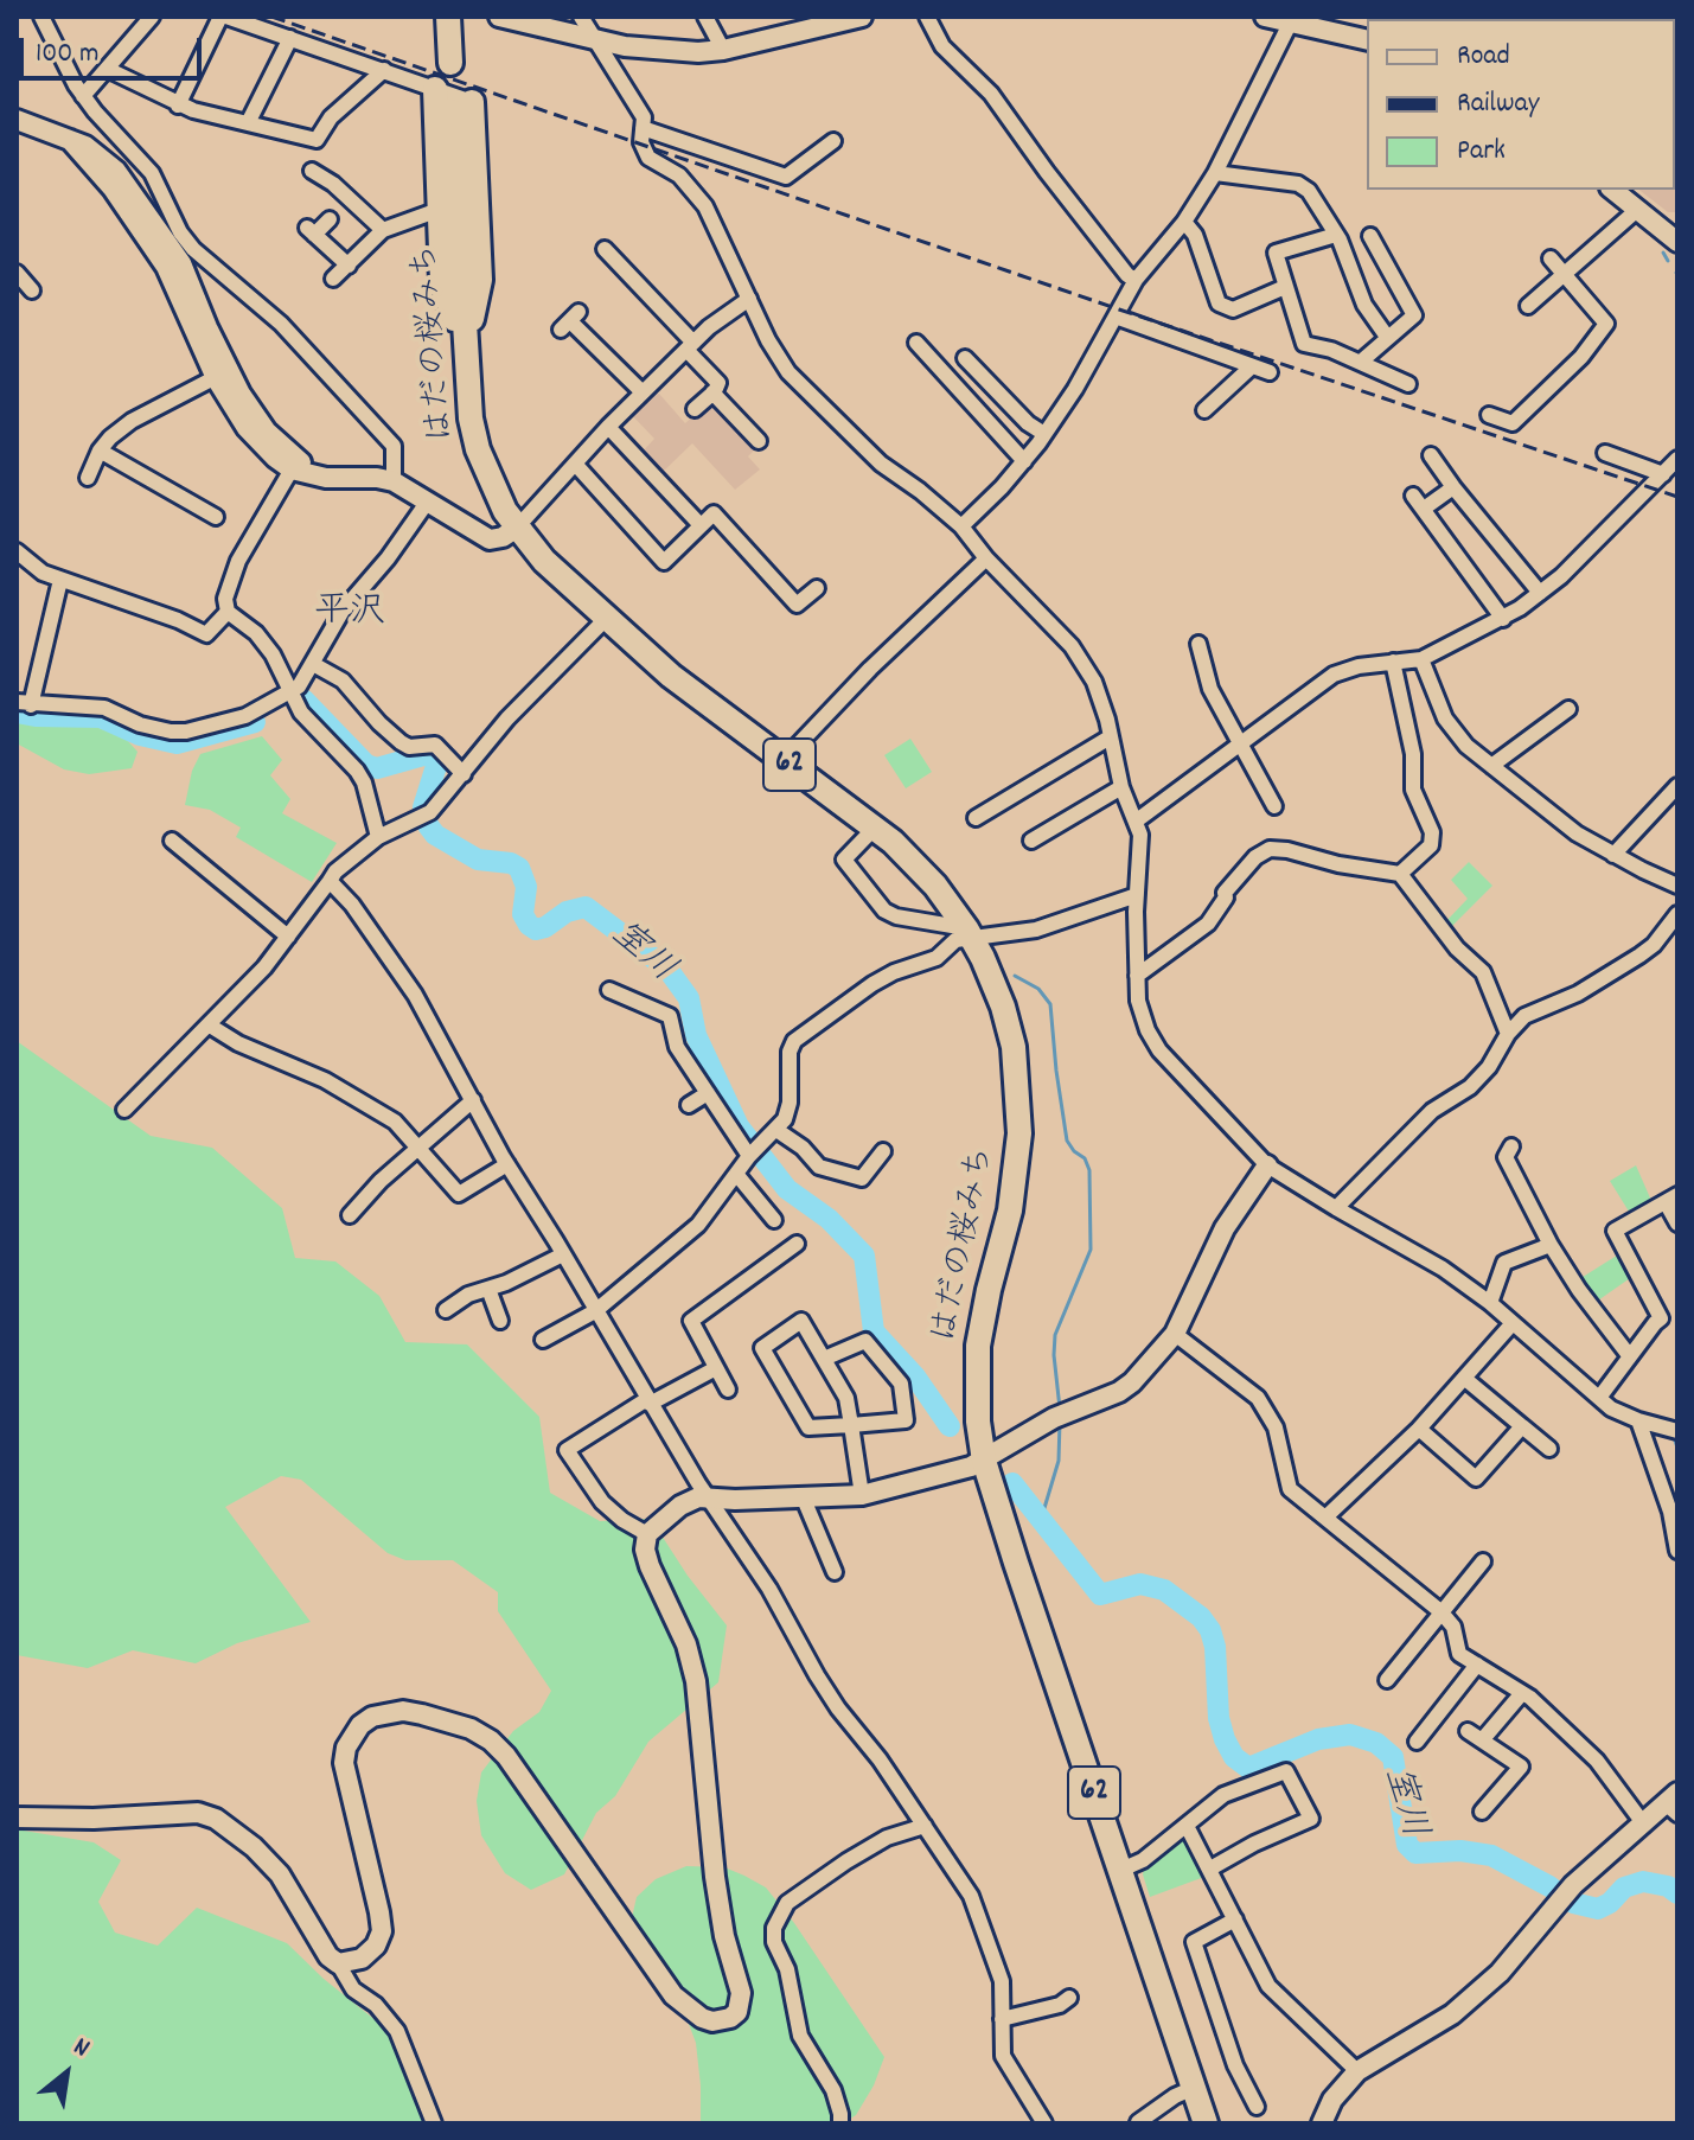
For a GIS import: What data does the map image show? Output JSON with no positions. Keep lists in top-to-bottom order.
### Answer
{
  "streets": {
    "main road": ["はだの桜みち", "62"]
  },
  "districts": ["平沢"],
  "water": ["室川"],
  "legend": ["Road", "Railway", "Park"],
  "scale_bar": "100 m",
  "north": "top right"
}
